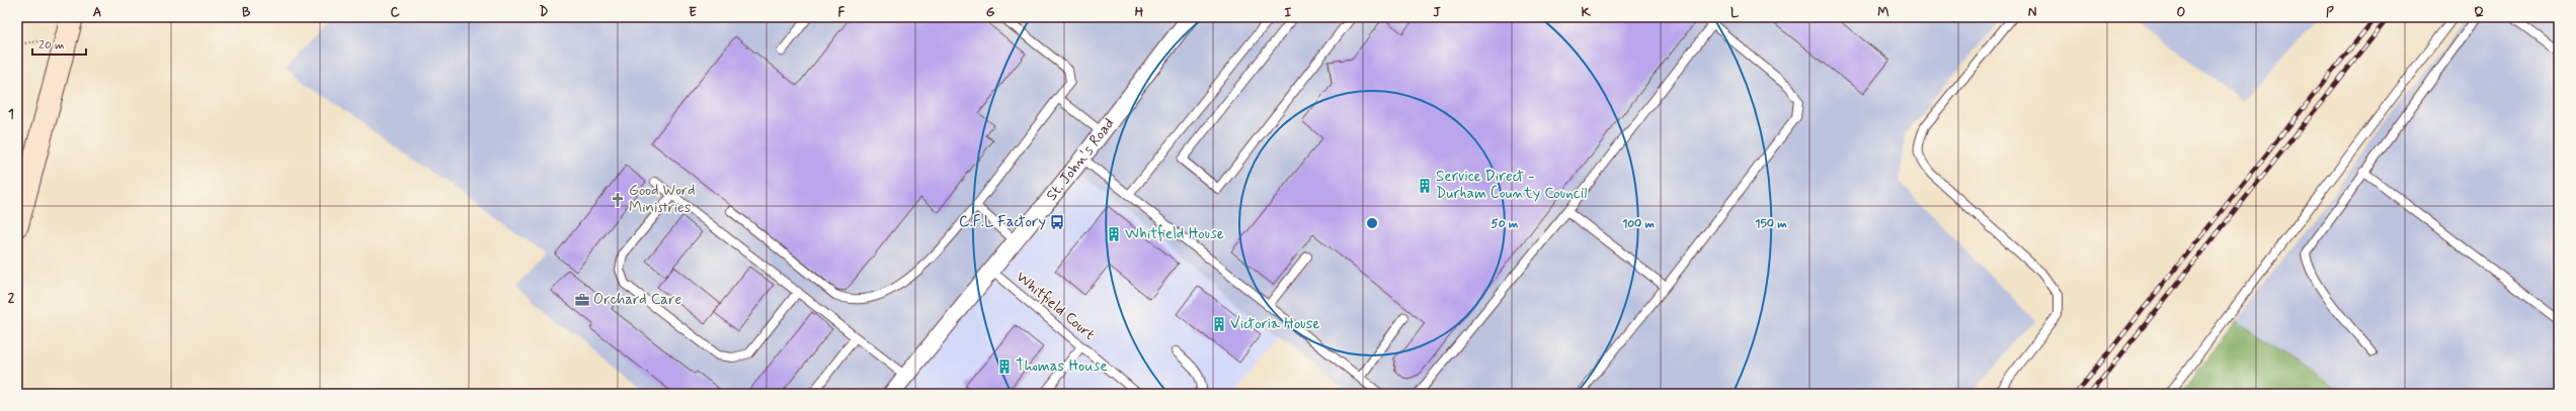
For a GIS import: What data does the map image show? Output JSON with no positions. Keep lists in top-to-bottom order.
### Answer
{
  "streets": {
    "street": ["St. John's Road"],
    "lane": ["Whitfield Court"]
  },
  "crossings": [
    ["St. John's Road", "Whitfield Court"]
  ],
  "places": {
    "building": [
      "Service Direct - Durham County Council",
      "Whitfield House",
      "Victoria House",
      "Thomas House"
    ],
    "church": ["Good Word Ministries"],
    "bus stop": ["C.F.L Factory"],
    "office": ["Orchard Care"]
  },
  "scale_bar": "20 m",
  "grid": {
    "columns": [
      "A",
      "B",
      "C",
      "D",
      "E",
      "F",
      "G",
      "H",
      "I",
      "J",
      "K",
      "L",
      "M",
      "N",
      "O",
      "P",
      "Q"
    ],
    "rows": ["1", "2"]
  },
  "rings": ["50 m", "100 m", "150 m"]
}
